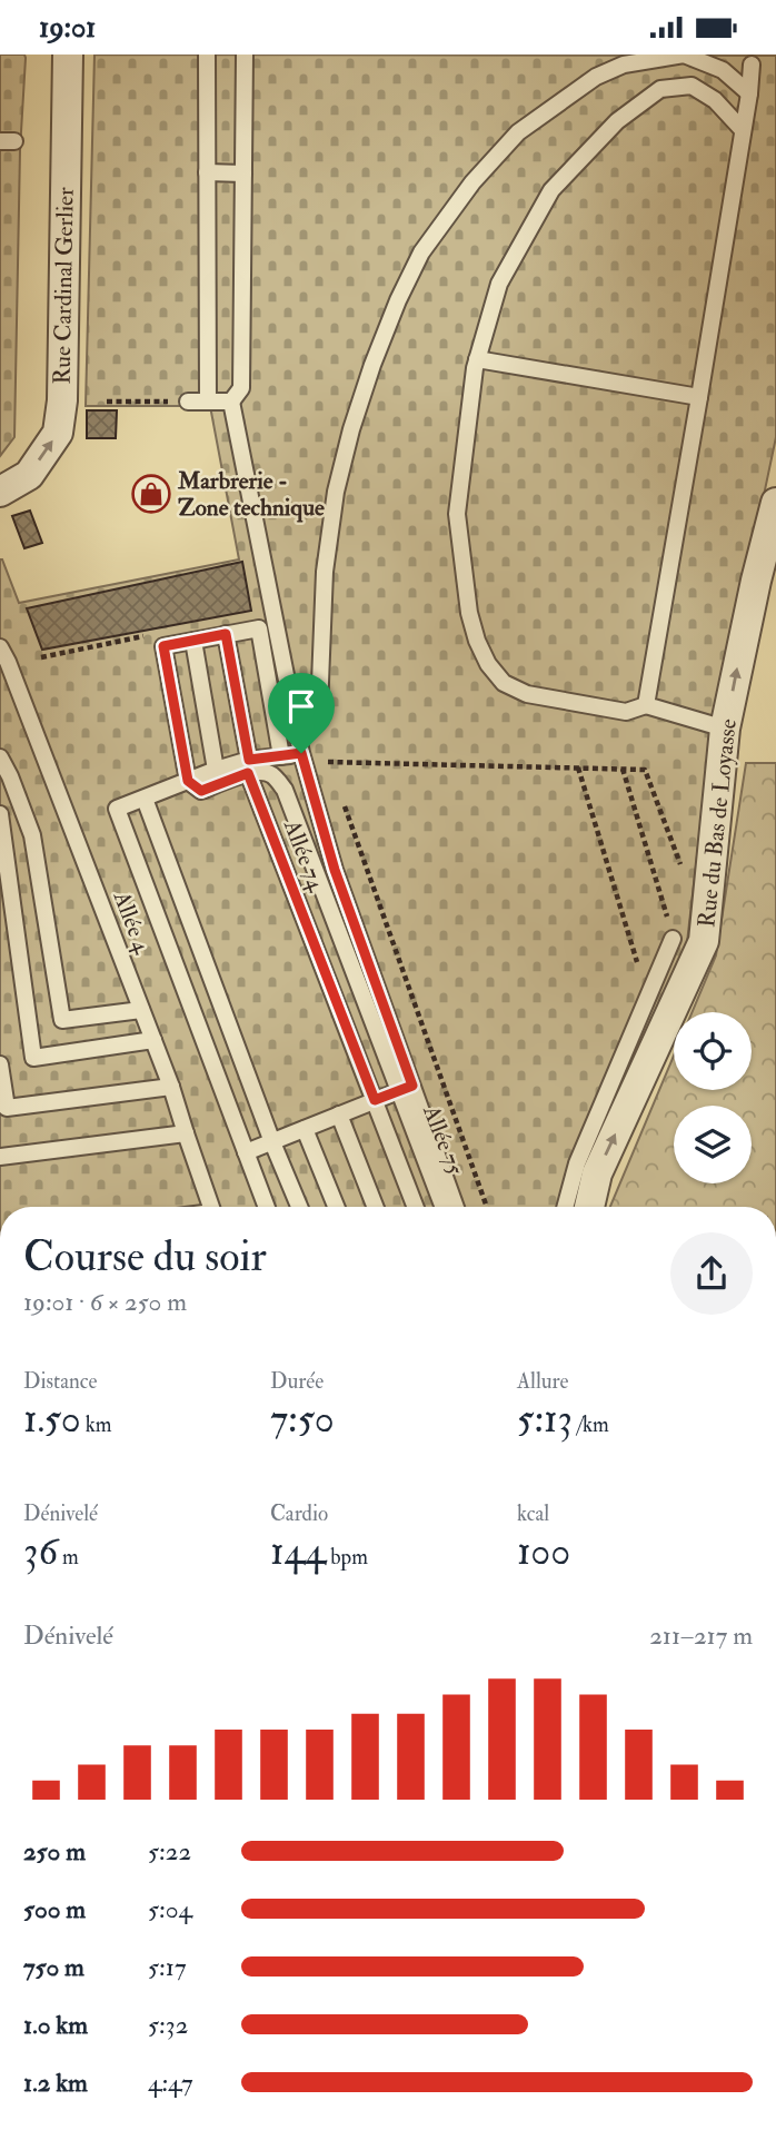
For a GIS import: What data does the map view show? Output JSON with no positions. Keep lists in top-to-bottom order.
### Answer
{
  "streets": {
    "street": ["Rue Cardinal Gerlier", "Rue du Bas de Loyasse"],
    "lane": ["Allée 74", "Allée 4", "Allée 75"]
  },
  "crossings": [
    ["Allée 74", "Allée 75"]
  ],
  "one_way": ["Rue Cardinal Gerlier", "Rue du Bas de Loyasse"],
  "places": {
    "shop": ["Marbrerie - Zone technique"]
  },
  "page": {
    "status": "19:01",
    "heading": ["Course du soir", "19:01 · 6 × 250 m"],
    "stats": [
      ["Distance", "1.50 km"],
      ["Durée", "7:50"],
      ["Allure", "5:13 /km"],
      ["Dénivelé", "36 m"],
      ["Cardio", "144 bpm"],
      ["kcal", "100"]
    ],
    "chart": ["Dénivelé", "211–217 m"],
    "list": [
      {
        "name": "250 m",
        "note": "5:22"
      },
      {
        "name": "500 m",
        "note": "5:04"
      },
      {
        "name": "750 m",
        "note": "5:17"
      },
      {
        "name": "1.0 km",
        "note": "5:32"
      },
      {
        "name": "1.2 km",
        "note": "4:47"
      }
    ]
  }
}
